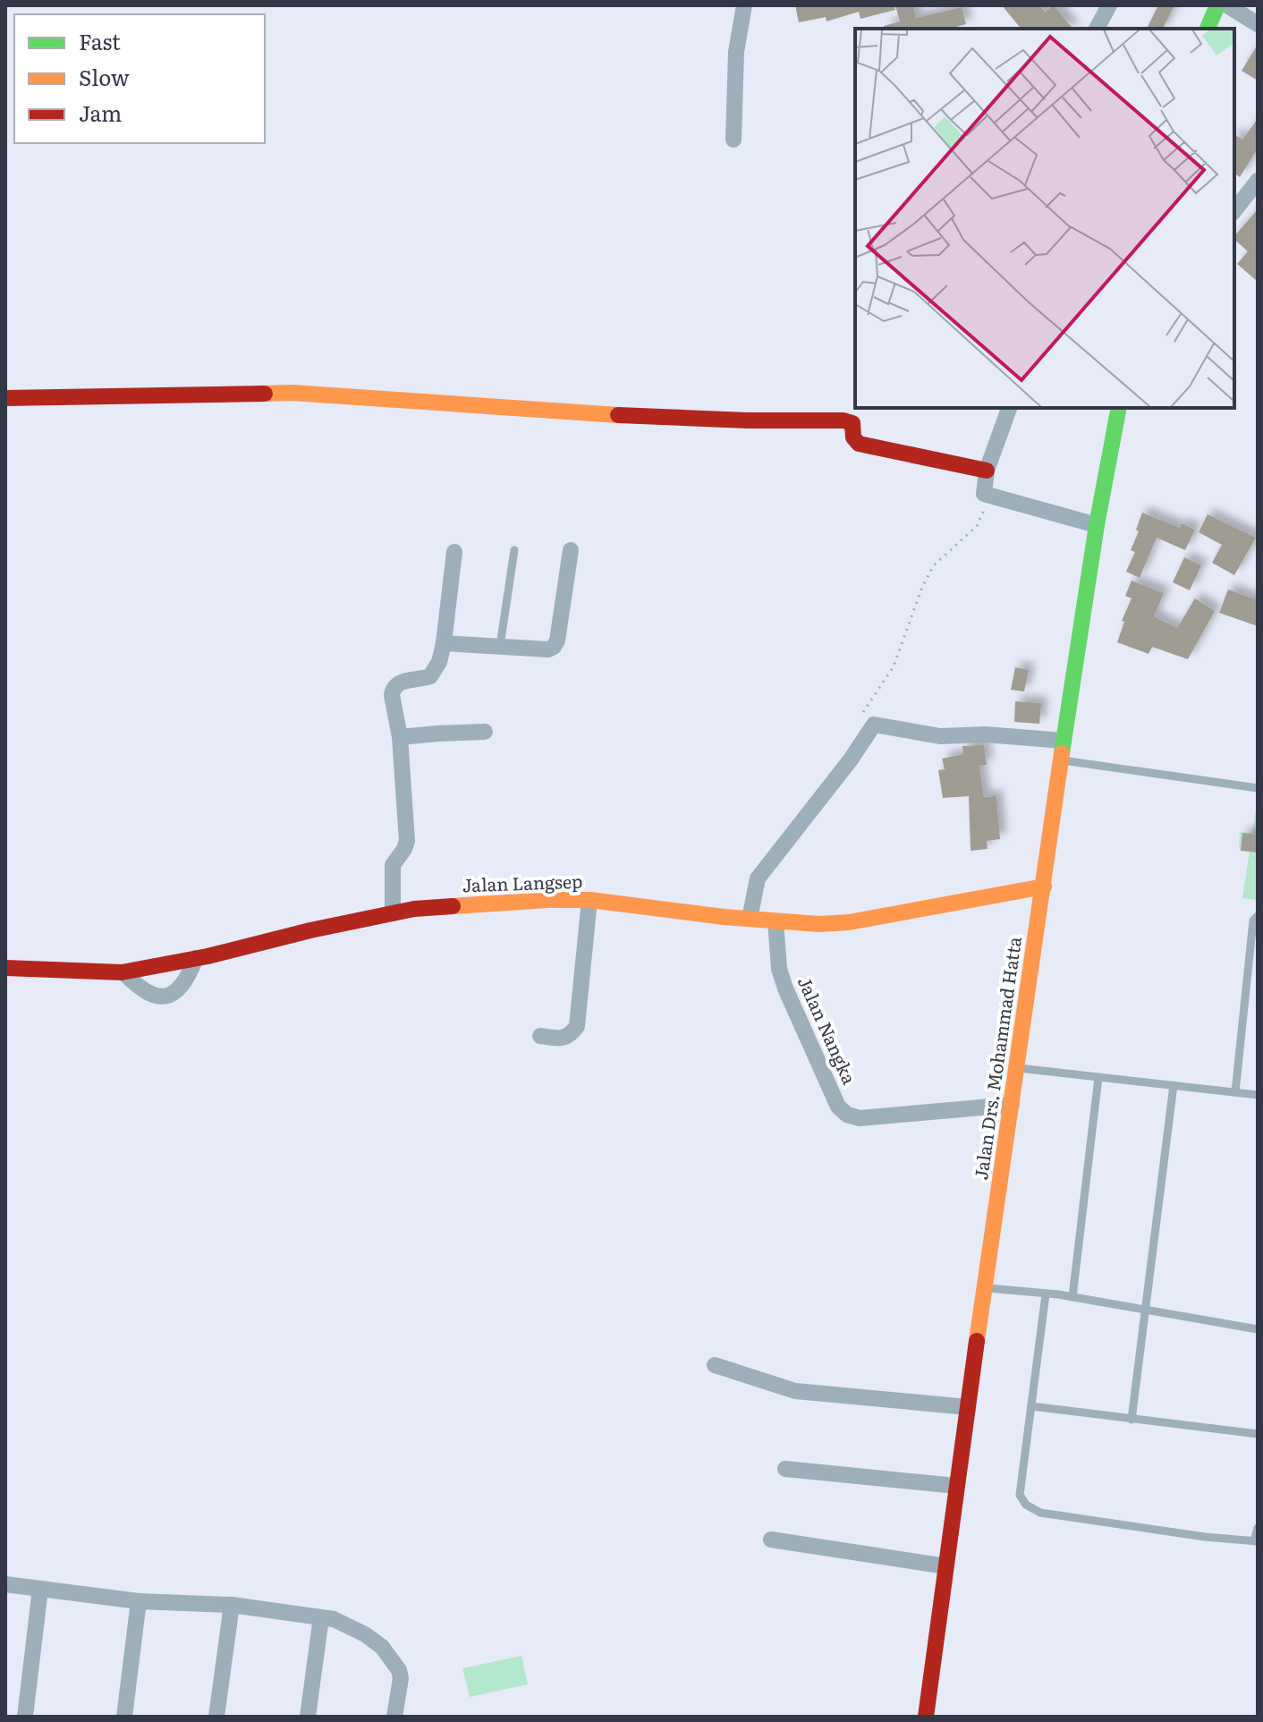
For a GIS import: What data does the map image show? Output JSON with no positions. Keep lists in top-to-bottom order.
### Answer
{
  "streets": {
    "street": ["Jalan Langsep", "Jalan Nangka", "Jalan Drs. Mohammad Hatta"]
  },
  "crossings": [
    ["Jalan Langsep", "Jalan Nangka"],
    ["Jalan Langsep", "Jalan Drs. Mohammad Hatta"],
    ["Jalan Nangka", "Jalan Drs. Mohammad Hatta"]
  ],
  "legend": ["Fast", "Slow", "Jam"]
}
